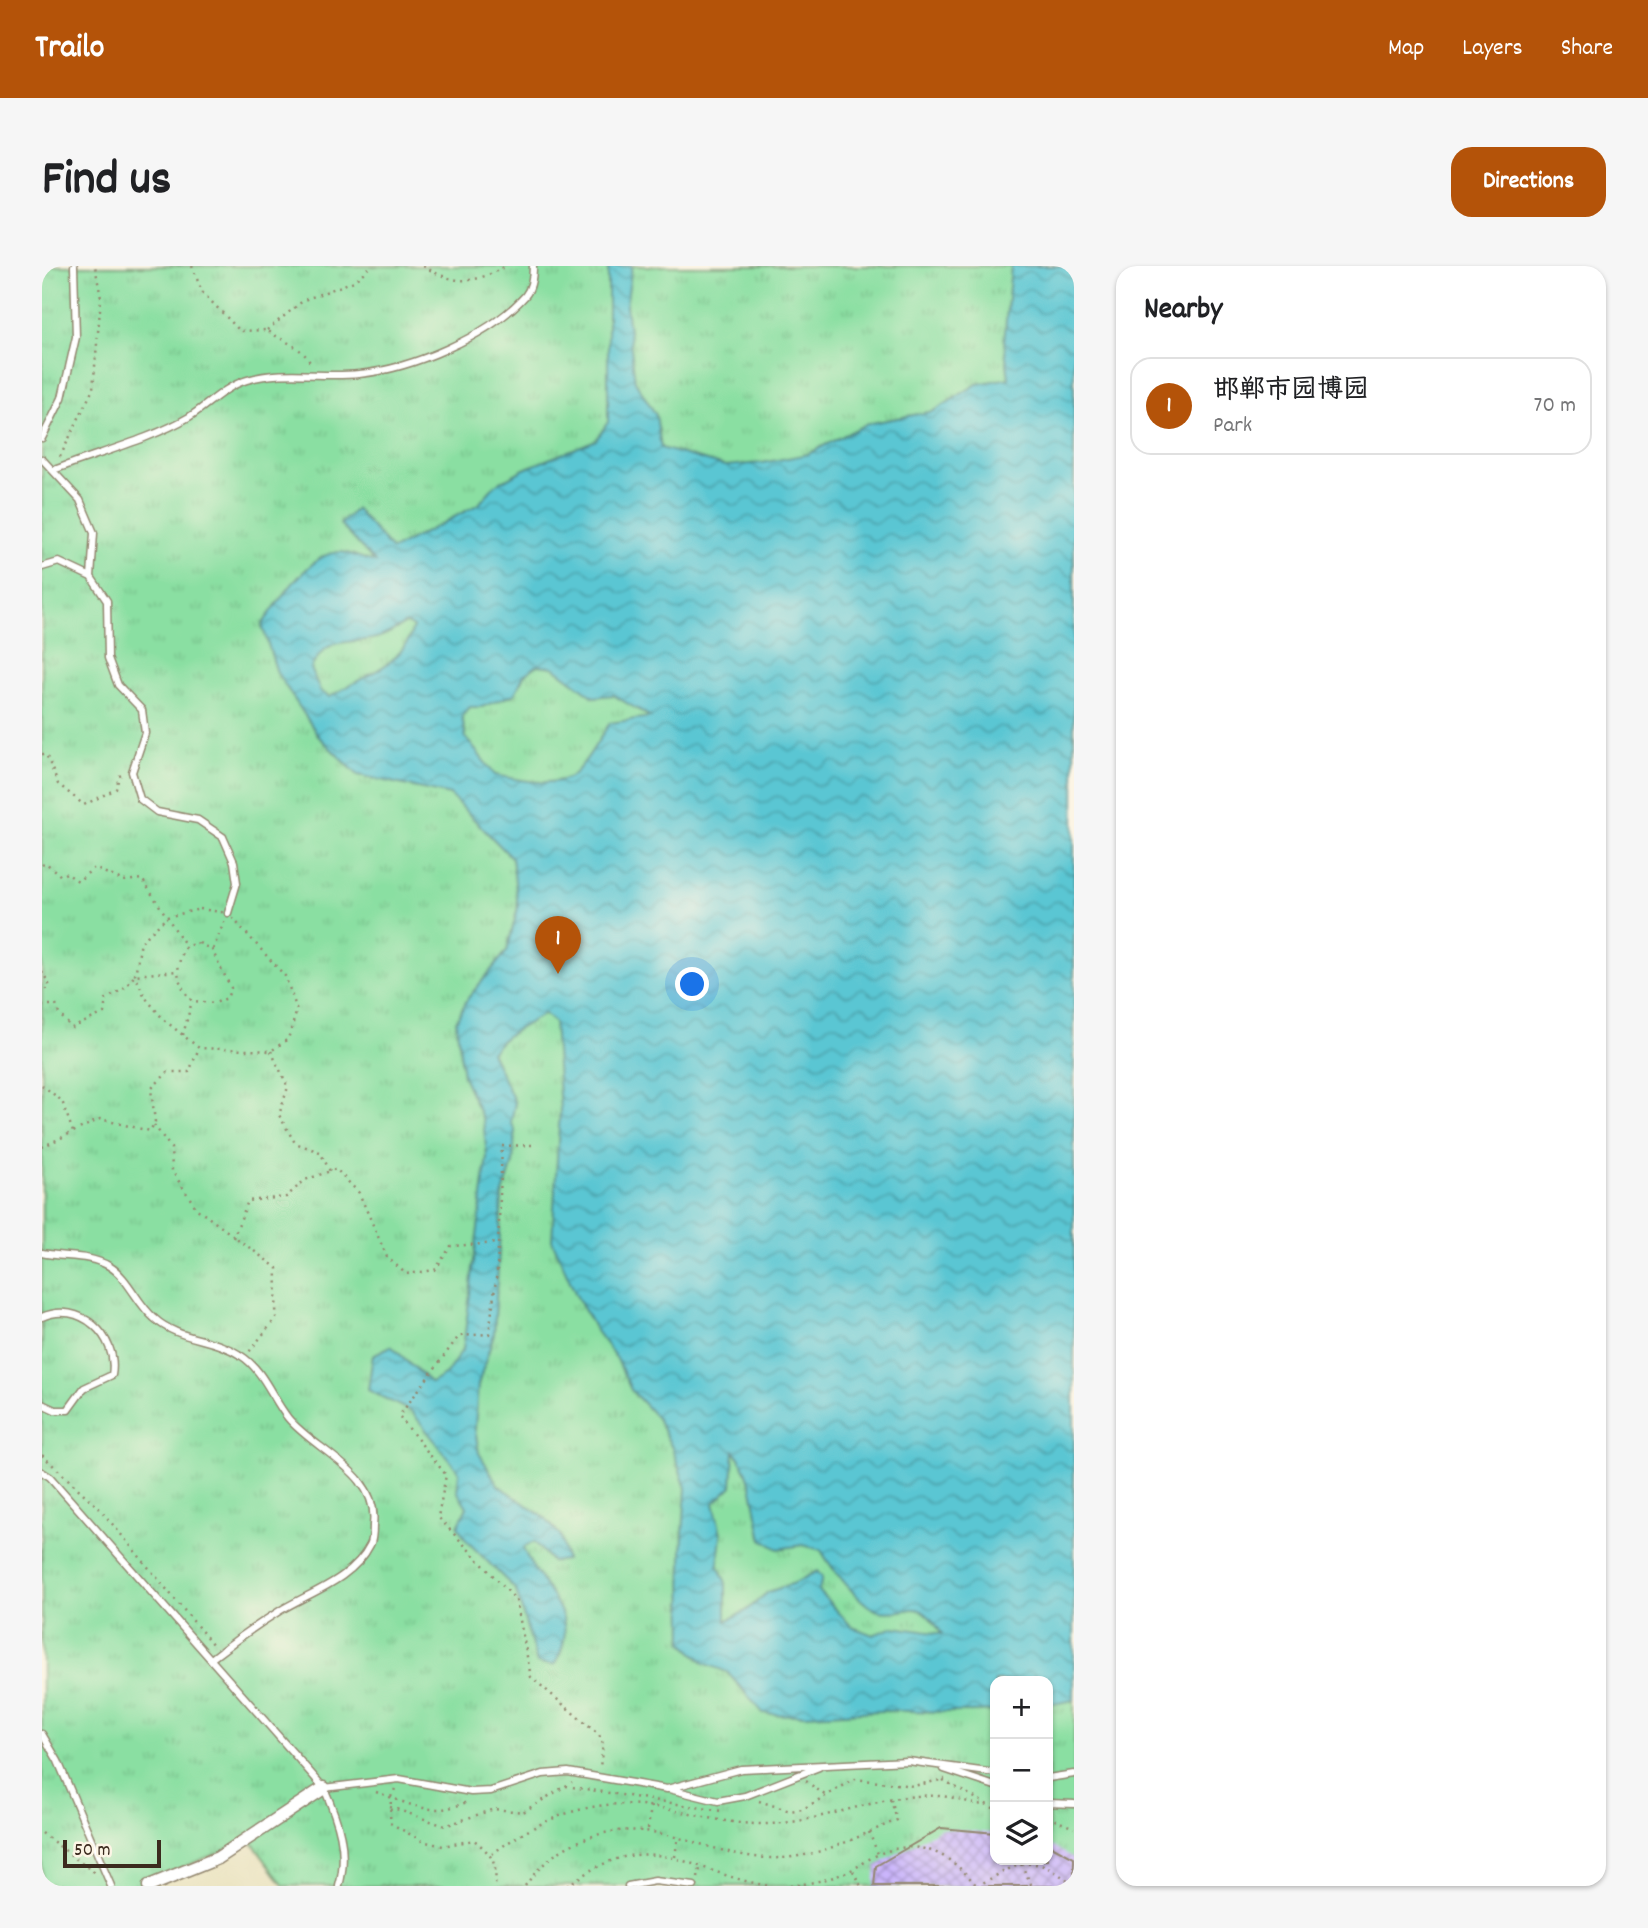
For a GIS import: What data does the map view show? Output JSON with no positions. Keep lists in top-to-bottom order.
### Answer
{
  "scale_bar": "50 m",
  "page": {
    "header": "Trailo",
    "nav": ["Map", "Layers", "Share"],
    "title": "Find us",
    "buttons": "Directions",
    "heading": "Nearby",
    "list": [
      {
        "mark": "1",
        "name": "邯郸市园博园",
        "note": "Park",
        "value": "70 m"
      }
    ],
    "pins": "1",
    "map_buttons": ["+", "−"],
    "scale": "50 m"
  }
}
